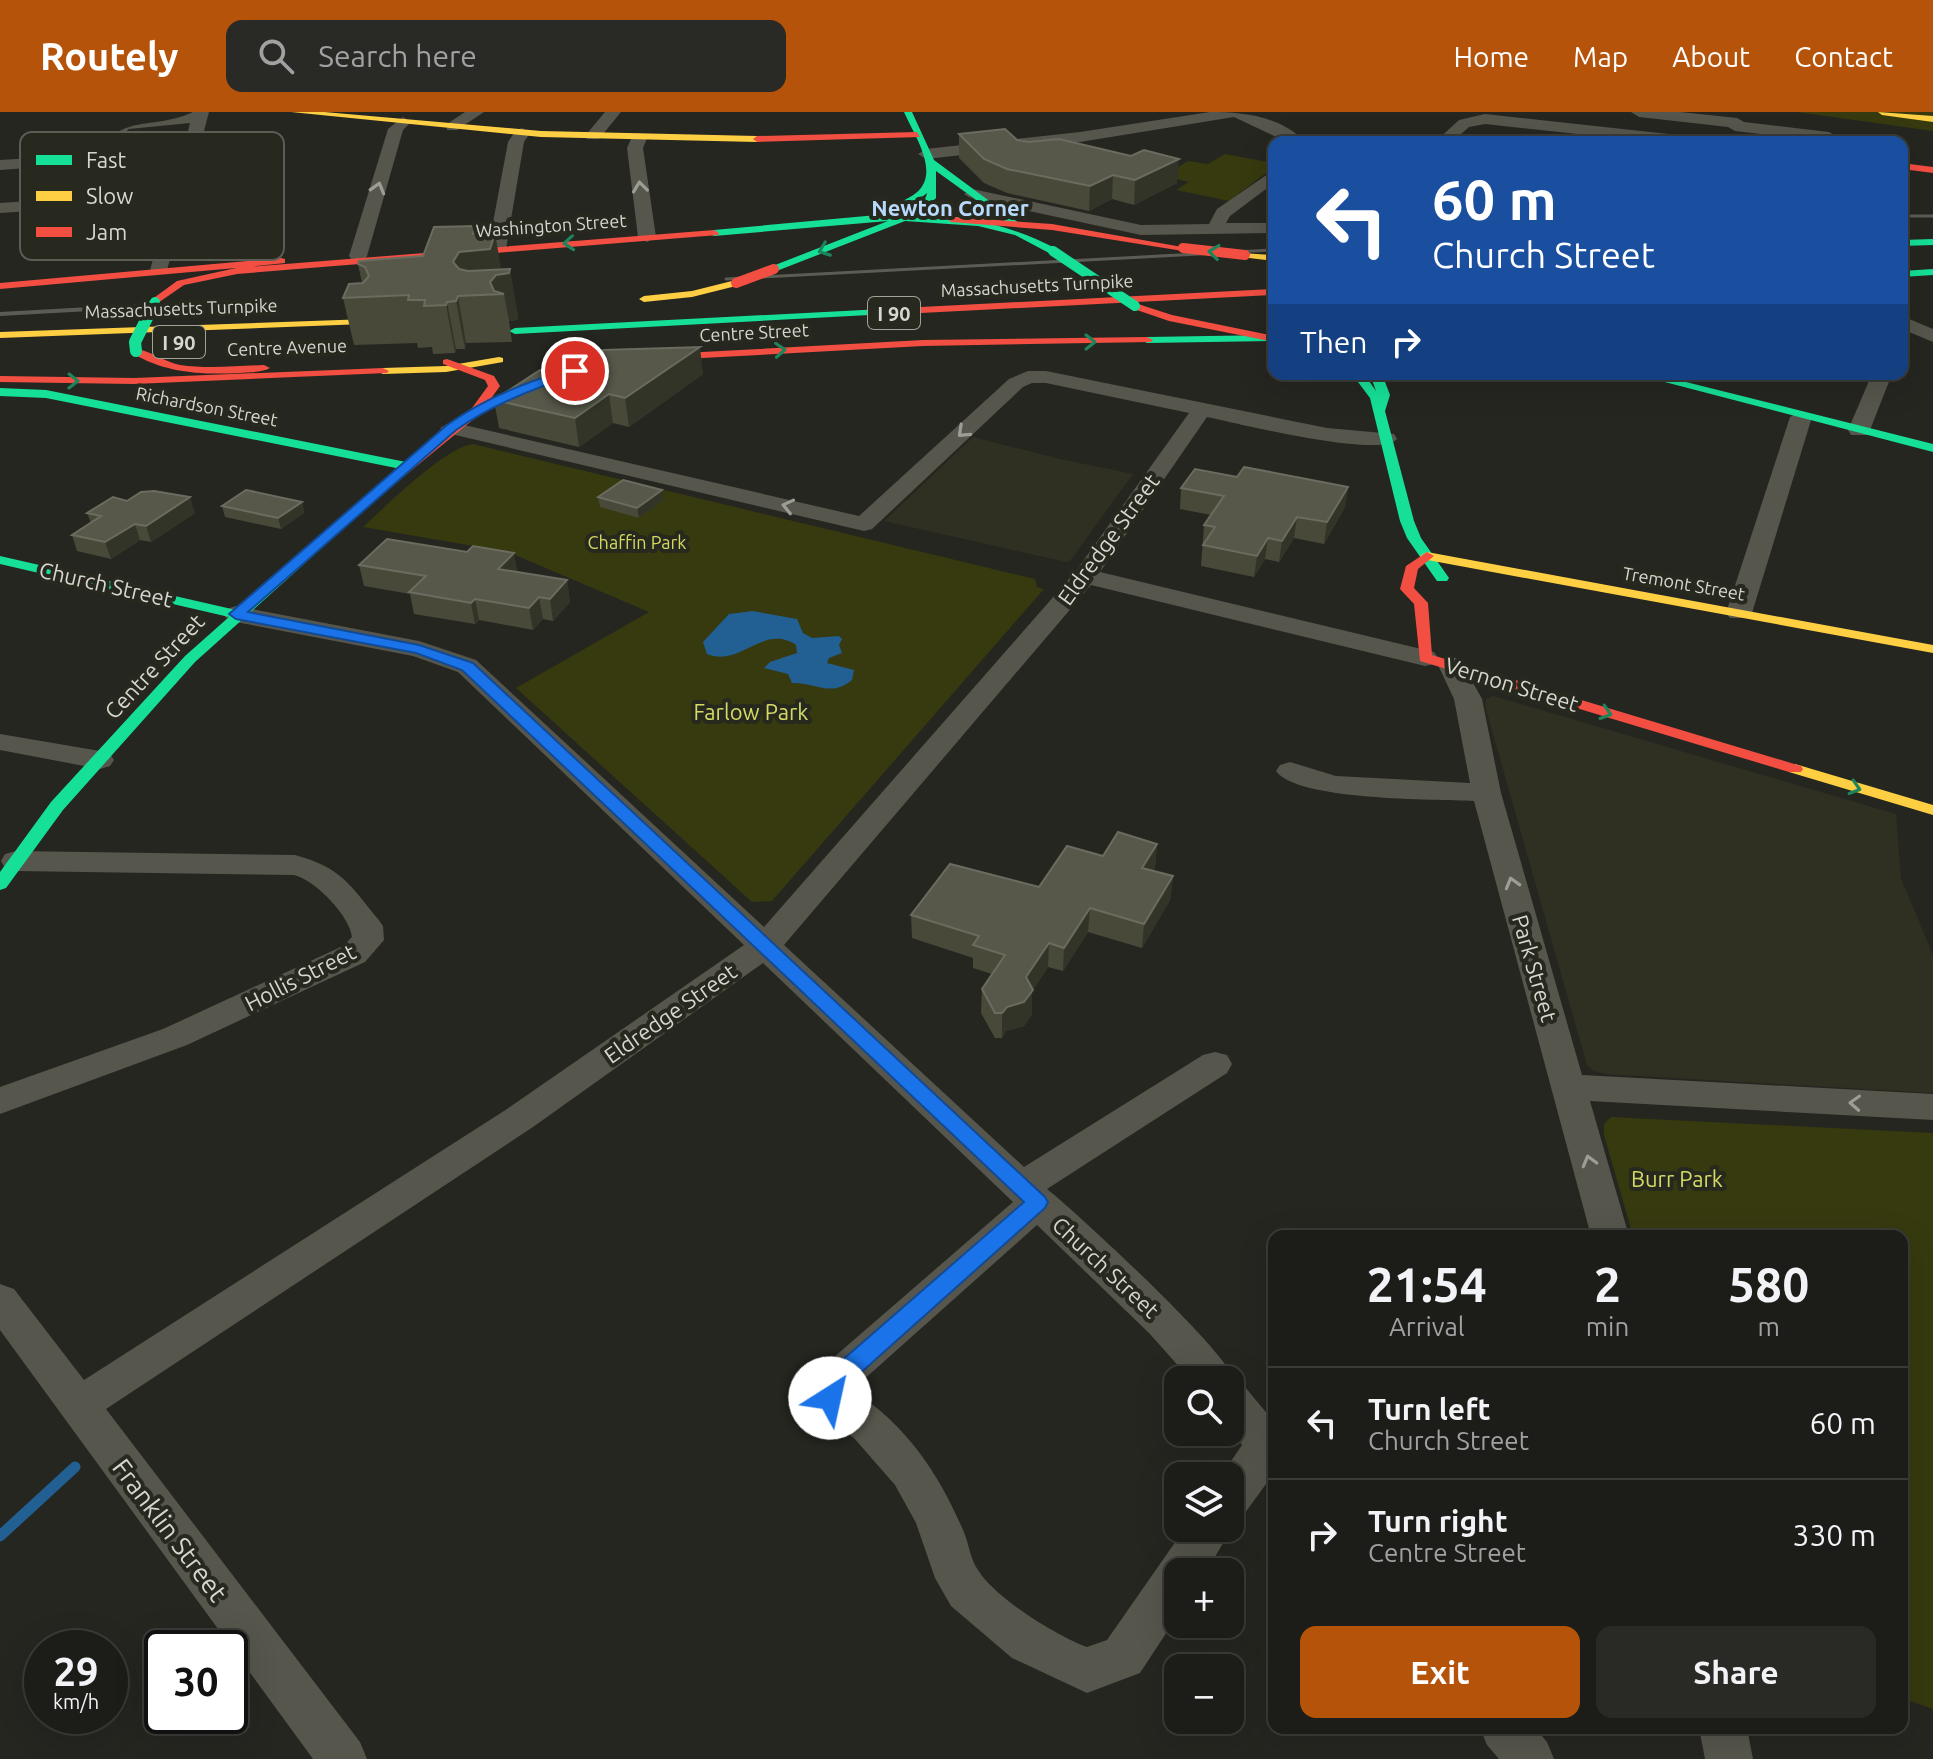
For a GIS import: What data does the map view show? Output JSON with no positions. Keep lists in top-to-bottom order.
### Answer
{
  "streets": {
    "main road": [
      "Washington Street",
      "Massachusetts Turnpike",
      "I 90",
      "Centre Street",
      "Centre Avenue",
      "Richardson Street",
      "Tremont Street",
      "Church Street",
      "Vernon Street",
      "Park Street"
    ],
    "street": ["Eldredge Street", "Hollis Street", "Franklin Street"]
  },
  "crossings": [
    ["Washington Street", "Centre Street"],
    ["Centre Street", "Richardson Street"],
    ["Centre Street", "Church Street"],
    ["Centre Street", "Hollis Street"],
    ["Eldredge Street", "Church Street"],
    ["Eldredge Street", "Vernon Street"],
    ["Eldredge Street", "Franklin Street"],
    ["Tremont Street", "Park Street"],
    ["Vernon Street", "Park Street"]
  ],
  "one_way": ["Vernon Street", "Park Street"],
  "districts": ["Newton Corner"],
  "parks": ["Chaffin Park", "Farlow Park", "Burr Park"],
  "legend": ["Fast", "Slow", "Jam"],
  "page": {
    "header": "Routely",
    "search": "Search here",
    "nav": [
      "Home",
      "Map",
      "About",
      "Contact"
    ],
    "turn": ["60 m", "Church Street"],
    "then": "Then",
    "eta": [
      "21:54",
      "Arrival",
      "2",
      "min",
      "580",
      "m"
    ],
    "map_buttons": ["+", "−"],
    "list": [
      {
        "name": "Turn left",
        "note": "Church Street",
        "value": "60 m"
      },
      {
        "name": "Turn right",
        "note": "Centre Street",
        "value": "330 m"
      }
    ],
    "buttons": ["Exit", "Share"],
    "speed": "29 km/h",
    "limit": "30"
  }
}
